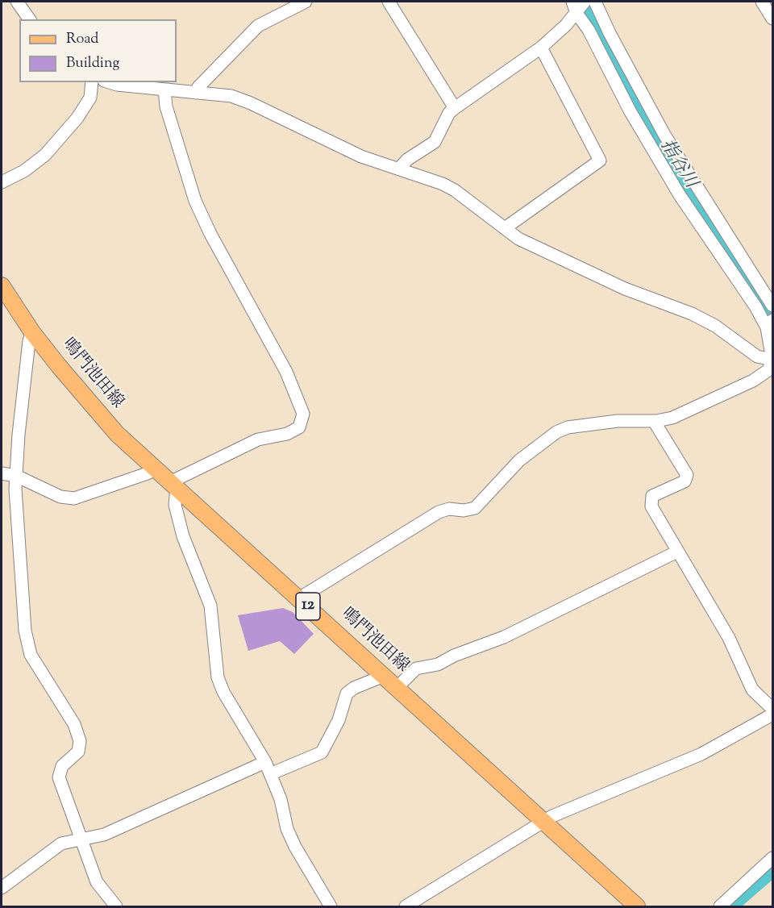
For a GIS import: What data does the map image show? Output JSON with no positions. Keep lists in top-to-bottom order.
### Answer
{
  "streets": {
    "main road": ["鳴門池田線", "12"]
  },
  "water": ["指谷川"],
  "legend": ["Road", "Building"]
}
